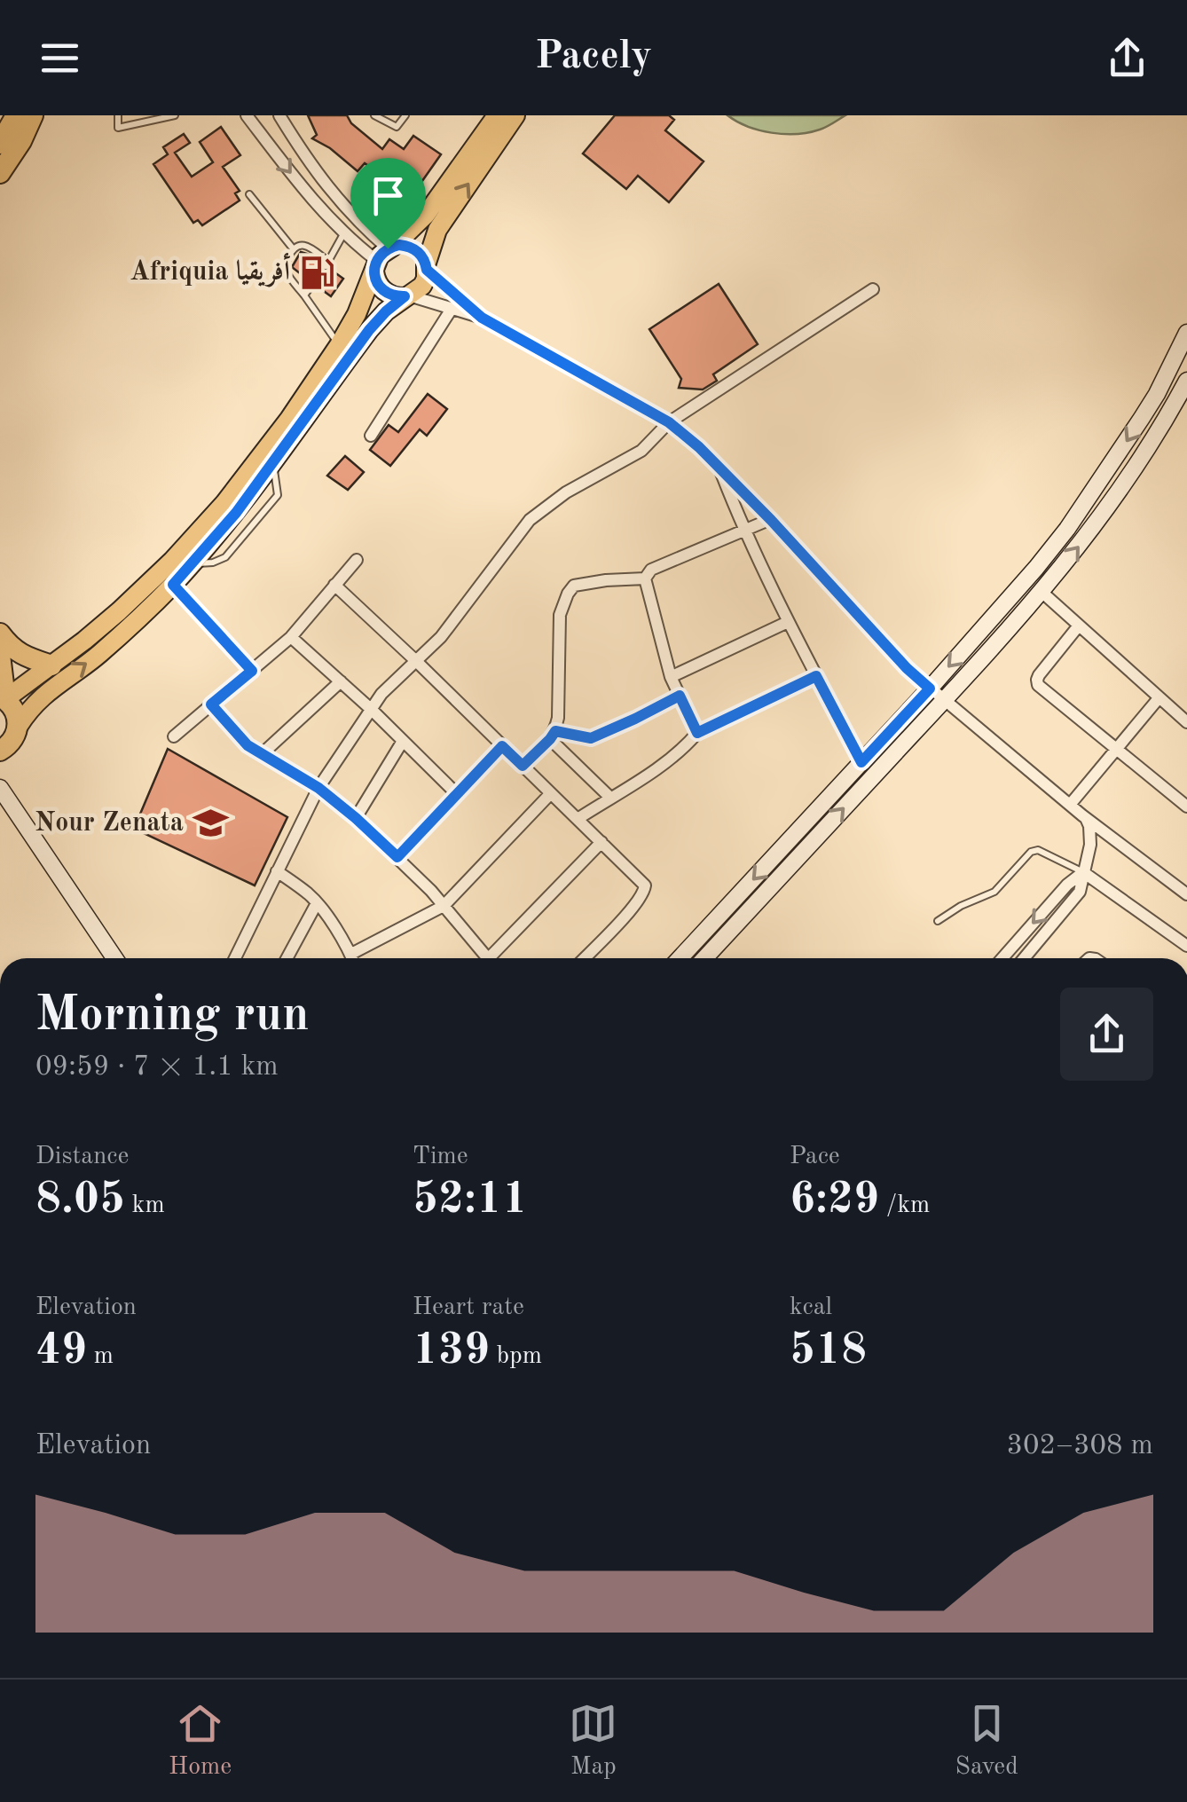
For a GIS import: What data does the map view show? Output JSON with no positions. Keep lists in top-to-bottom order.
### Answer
{
  "places": {
    "fuel station": ["Afriquia أفريقيا"],
    "school or university": ["Nour Zenata"]
  },
  "page": {
    "header": "Pacely",
    "heading": ["Morning run", "09:59 · 7 × 1.1 km"],
    "stats": [
      ["Distance", "8.05 km"],
      ["Time", "52:11"],
      ["Pace", "6:29 /km"],
      ["Elevation", "49 m"],
      ["Heart rate", "139 bpm"],
      ["kcal", "518"]
    ],
    "chart": ["Elevation", "302–308 m"],
    "tabs": ["Home", "Map", "Saved"]
  }
}
